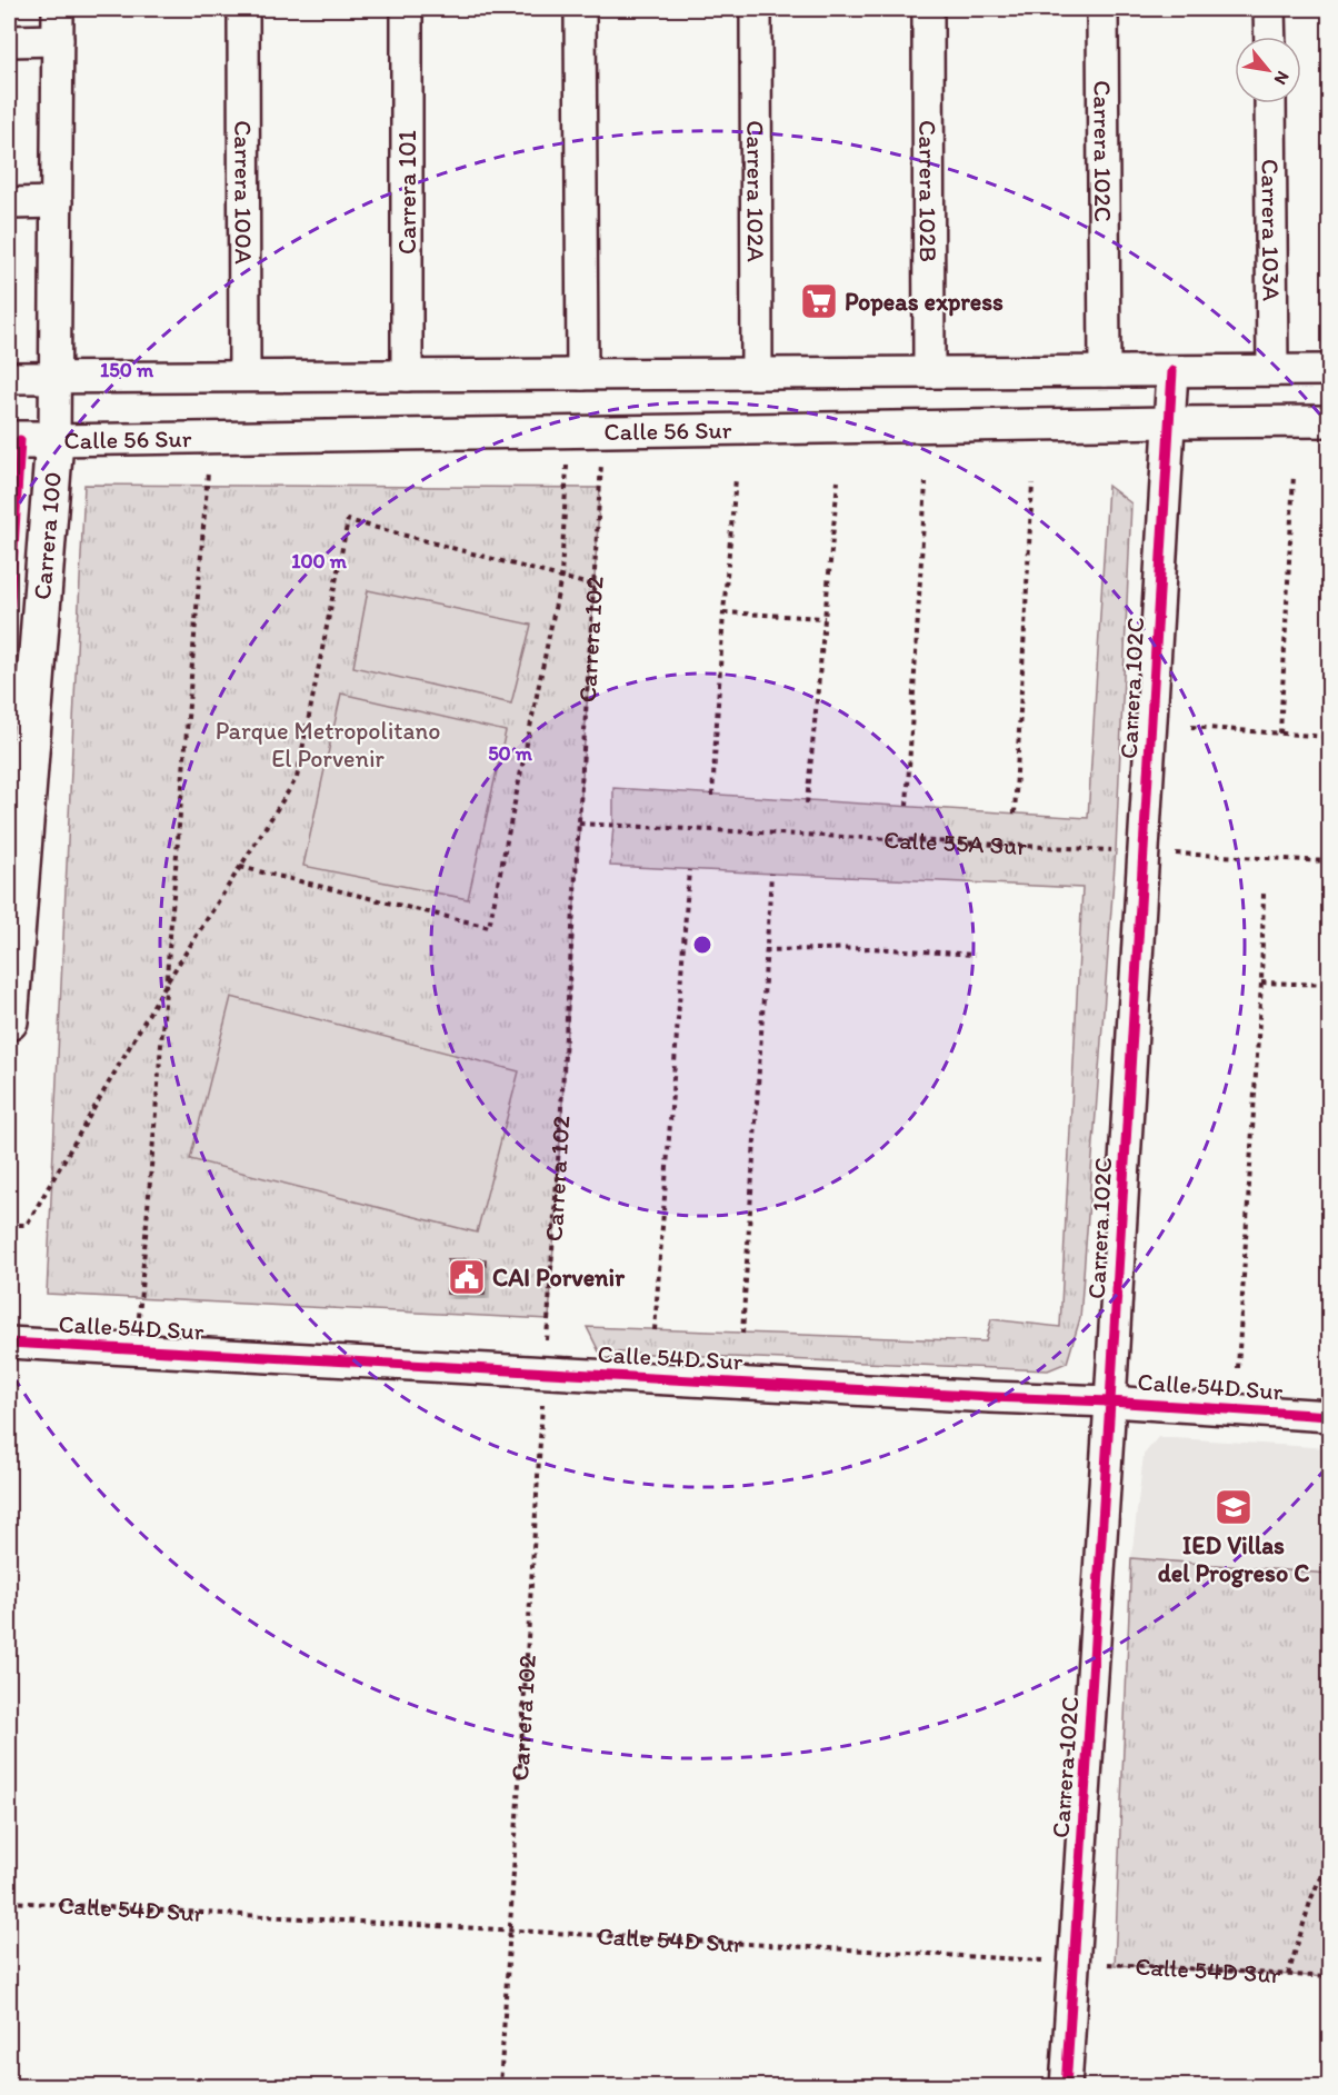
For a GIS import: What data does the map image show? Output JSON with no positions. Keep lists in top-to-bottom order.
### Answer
{
  "streets": {
    "street": [
      "Carrera 102C",
      "Carrera 102B",
      "Carrera 102A",
      "Carrera 100A",
      "Carrera 101",
      "Carrera 103A",
      "Calle 56 Sur",
      "Carrera 100",
      "Calle 54D Sur"
    ],
    "path": ["Carrera 102", "Calle 55A Sur"]
  },
  "crossings": [
    ["Carrera 102C", "Calle 56 Sur"],
    ["Carrera 102C", "Calle 55A Sur"],
    ["Carrera 102C", "Calle 54D Sur"],
    ["Calle 56 Sur", "Carrera 100"],
    ["Calle 56 Sur", "Carrera 102"],
    ["Carrera 102", "Calle 55A Sur"],
    ["Carrera 102", "Calle 54D Sur"]
  ],
  "parks": ["Parque Metropolitano El Porvenir"],
  "places": {
    "supermarket": ["Popeas express"],
    "public building": ["CAI Porvenir"],
    "school or university": ["IED Villas del Progreso C"]
  },
  "north": "bottom right",
  "rings": ["150 m", "100 m", "50 m"]
}
